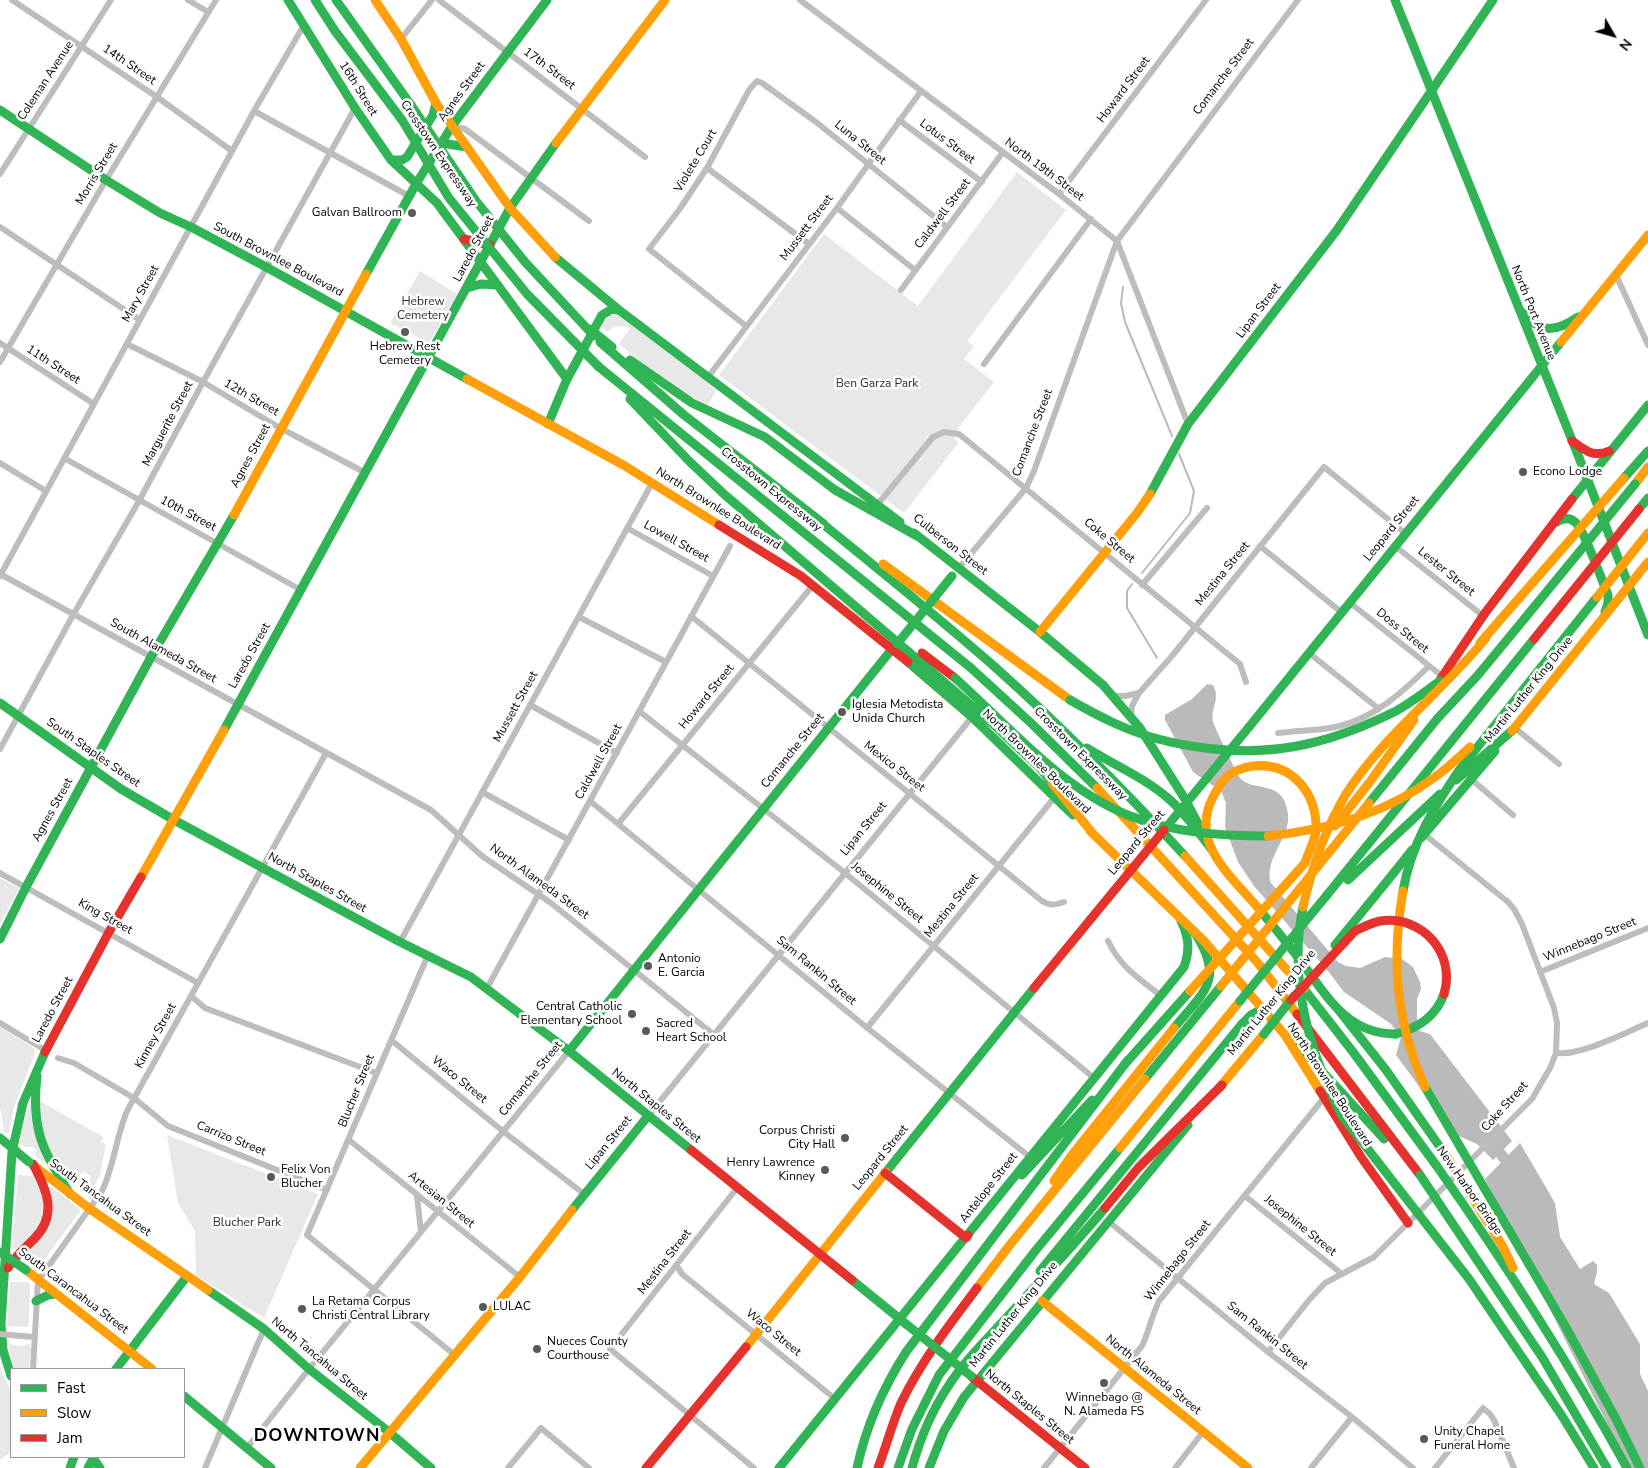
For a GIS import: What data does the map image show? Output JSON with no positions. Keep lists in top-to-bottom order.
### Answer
{
  "streets": {
    "main road": [
      "Comanche Street",
      "16th Street",
      "Agnes Street",
      "Crosstown Expressway",
      "Laredo Street",
      "South Brownlee Boulevard",
      "Lipan Street",
      "North Port Avenue",
      "North Brownlee Boulevard",
      "Leopard Street",
      "Culberson Street",
      "Martin Luther King Drive",
      "South Staples Street",
      "North Alameda Street",
      "North Staples Street",
      "Antelope Street",
      "New Harbor Bridge",
      "South Tancahua Street",
      "South Carancahua Street",
      "North Tancahua Street"
    ],
    "street": [
      "14th Street",
      "17th Street",
      "Coleman Avenue",
      "Howard Street",
      "Lotus Street",
      "Luna Street",
      "Violete Court",
      "North 19th Street",
      "Morris Street",
      "Caldwell Street",
      "Mussett Street",
      "Mary Street",
      "11th Street",
      "12th Street",
      "Marguerite Street",
      "10th Street",
      "Coke Street",
      "Lowell Street",
      "Lester Street",
      "Mestina Street",
      "Doss Street",
      "South Alameda Street",
      "Mexico Street",
      "Josephine Street",
      "King Street",
      "Winnebago Street",
      "Sam Rankin Street",
      "Kinney Street",
      "Waco Street",
      "Blucher Street",
      "Carrizo Street",
      "Artesian Street"
    ]
  },
  "crossings": [
    ["14th Street", "Coleman Avenue"],
    ["14th Street", "Morris Street"],
    ["14th Street", "Mary Street"],
    ["17th Street", "Agnes Street"],
    ["17th Street", "Laredo Street"],
    ["Comanche Street", "North 19th Street"],
    ["Comanche Street", "North Brownlee Boulevard"],
    ["Comanche Street", "Coke Street"],
    ["Comanche Street", "Culberson Street"],
    ["Comanche Street", "Mexico Street"],
    ["Comanche Street", "North Alameda Street"],
    ["Comanche Street", "North Staples Street"],
    ["Comanche Street", "Josephine Street"],
    ["Comanche Street", "Sam Rankin Street"],
    ["Comanche Street", "Waco Street"],
    ["Comanche Street", "Blucher Street"],
    ["Comanche Street", "Artesian Street"],
    ["Comanche Street", "North Tancahua Street"],
    ["Coleman Avenue", "South Brownlee Boulevard"],
    ["16th Street", "Agnes Street"],
    ["16th Street", "Mary Street"],
    ["16th Street", "Marguerite Street"],
    ["Howard Street", "North 19th Street"],
    ["Howard Street", "North Brownlee Boulevard"],
    ["Howard Street", "Mexico Street"],
    ["Howard Street", "Josephine Street"],
    ["Howard Street", "Sam Rankin Street"],
    ["Agnes Street", "South Brownlee Boulevard"],
    ["Agnes Street", "12th Street"],
    ["Agnes Street", "10th Street"],
    ["Agnes Street", "South Alameda Street"],
    ["Agnes Street", "South Staples Street"],
    ["Agnes Street", "King Street"],
    ["Lotus Street", "Caldwell Street"],
    ["Lotus Street", "Mussett Street"],
    ["Luna Street", "Violete Court"],
    ["Luna Street", "Caldwell Street"],
    ["Luna Street", "Mussett Street"],
    ["Crosstown Expressway", "New Harbor Bridge"],
    ["Violete Court", "Mussett Street"],
    ["North 19th Street", "Caldwell Street"],
    ["North 19th Street", "Mussett Street"],
    ["North 19th Street", "Lipan Street"],
    ["Morris Street", "South Brownlee Boulevard"],
    ["Morris Street", "11th Street"],
    ["Caldwell Street", "Lowell Street"],
    ["Caldwell Street", "Mexico Street"],
    ["Caldwell Street", "North Alameda Street"],
    ["Caldwell Street", "North Staples Street"],
    ["Caldwell Street", "Josephine Street"],
    ["Caldwell Street", "Sam Rankin Street"],
    ["Mussett Street", "North Brownlee Boulevard"],
    ["Mussett Street", "Lowell Street"],
    ["Mussett Street", "Culberson Street"],
    ["Mussett Street", "North Alameda Street"],
    ["Mussett Street", "North Staples Street"],
    ["Laredo Street", "South Brownlee Boulevard"],
    ["Laredo Street", "12th Street"],
    ["Laredo Street", "10th Street"],
    ["Laredo Street", "South Alameda Street"],
    ["Laredo Street", "South Staples Street"],
    ["Laredo Street", "North Staples Street"],
    ["Laredo Street", "King Street"],
    ["South Brownlee Boulevard", "Mary Street"],
    ["South Brownlee Boulevard", "Marguerite Street"],
    ["South Brownlee Boulevard", "North Brownlee Boulevard"],
    ["Mary Street", "11th Street"],
    ["Mary Street", "12th Street"],
    ["Mary Street", "10th Street"],
    ["Mary Street", "South Alameda Street"],
    ["Lipan Street", "North Port Avenue"],
    ["Lipan Street", "North Brownlee Boulevard"],
    ["Lipan Street", "Coke Street"],
    ["Lipan Street", "Culberson Street"],
    ["Lipan Street", "Mexico Street"],
    ["Lipan Street", "North Alameda Street"],
    ["Lipan Street", "North Staples Street"],
    ["Lipan Street", "Josephine Street"],
    ["Lipan Street", "Sam Rankin Street"],
    ["Lipan Street", "Waco Street"],
    ["Lipan Street", "Artesian Street"],
    ["Lipan Street", "North Tancahua Street"],
    ["North Port Avenue", "Leopard Street"],
    ["North Port Avenue", "Martin Luther King Drive"],
    ["12th Street", "Marguerite Street"],
    ["Marguerite Street", "10th Street"],
    ["Marguerite Street", "South Alameda Street"],
    ["Marguerite Street", "South Staples Street"],
    ["North Brownlee Boulevard", "Coke Street"],
    ["North Brownlee Boulevard", "Mestina Street"],
    ["North Brownlee Boulevard", "Winnebago Street"],
    ["North Brownlee Boulevard", "Antelope Street"],
    ["Leopard Street", "Lester Street"],
    ["Leopard Street", "Mestina Street"],
    ["Leopard Street", "Doss Street"],
    ["Leopard Street", "North Staples Street"],
    ["Leopard Street", "Josephine Street"],
    ["Leopard Street", "Sam Rankin Street"],
    ["Leopard Street", "Waco Street"],
    ["Coke Street", "Culberson Street"],
    ["Coke Street", "Mestina Street"],
    ["Coke Street", "Martin Luther King Drive"],
    ["Coke Street", "Josephine Street"],
    ["Coke Street", "Winnebago Street"],
    ["Coke Street", "Sam Rankin Street"],
    ["Culberson Street", "Mestina Street"],
    ["Mestina Street", "Mexico Street"],
    ["Mestina Street", "North Staples Street"],
    ["Mestina Street", "Josephine Street"],
    ["Mestina Street", "Sam Rankin Street"],
    ["Mestina Street", "Waco Street"],
    ["South Alameda Street", "North Alameda Street"],
    ["South Alameda Street", "Kinney Street"],
    ["Martin Luther King Drive", "North Alameda Street"],
    ["Martin Luther King Drive", "North Staples Street"],
    ["Martin Luther King Drive", "Sam Rankin Street"],
    ["South Staples Street", "North Staples Street"],
    ["North Alameda Street", "Winnebago Street"],
    ["North Staples Street", "Winnebago Street"],
    ["North Staples Street", "Kinney Street"],
    ["North Staples Street", "Blucher Street"],
    ["North Staples Street", "Antelope Street"],
    ["Josephine Street", "Winnebago Street"],
    ["Josephine Street", "Antelope Street"],
    ["King Street", "Kinney Street"],
    ["Winnebago Street", "Sam Rankin Street"],
    ["Sam Rankin Street", "Antelope Street"],
    ["Kinney Street", "Carrizo Street"],
    ["Kinney Street", "South Tancahua Street"],
    ["Kinney Street", "South Carancahua Street"],
    ["Waco Street", "Blucher Street"],
    ["Waco Street", "Antelope Street"],
    ["Blucher Street", "Carrizo Street"],
    ["Blucher Street", "Artesian Street"],
    ["South Tancahua Street", "North Tancahua Street"]
  ],
  "districts": ["DOWNTOWN"],
  "parks": ["Hebrew Cemetery", "Ben Garza Park", "Blucher Park"],
  "places": [
    "Galvan Ballroom",
    "Hebrew Rest Cemetery",
    "Econo Lodge",
    "Iglesia Metodista Unida Church",
    "Antonio E. Garcia",
    "Central Catholic Elementary School",
    "Sacred Heart School",
    "Corpus Christi City Hall",
    "Henry Lawrence Kinney",
    "Felix Von Blucher",
    "LULAC",
    "La Retama Corpus Christi Central Library",
    "Nueces County Courthouse",
    "Winnebago @ N. Alameda FS",
    "Unity Chapel Funeral Home"
  ],
  "legend": ["Fast", "Slow", "Jam"],
  "north": "bottom right"
}
